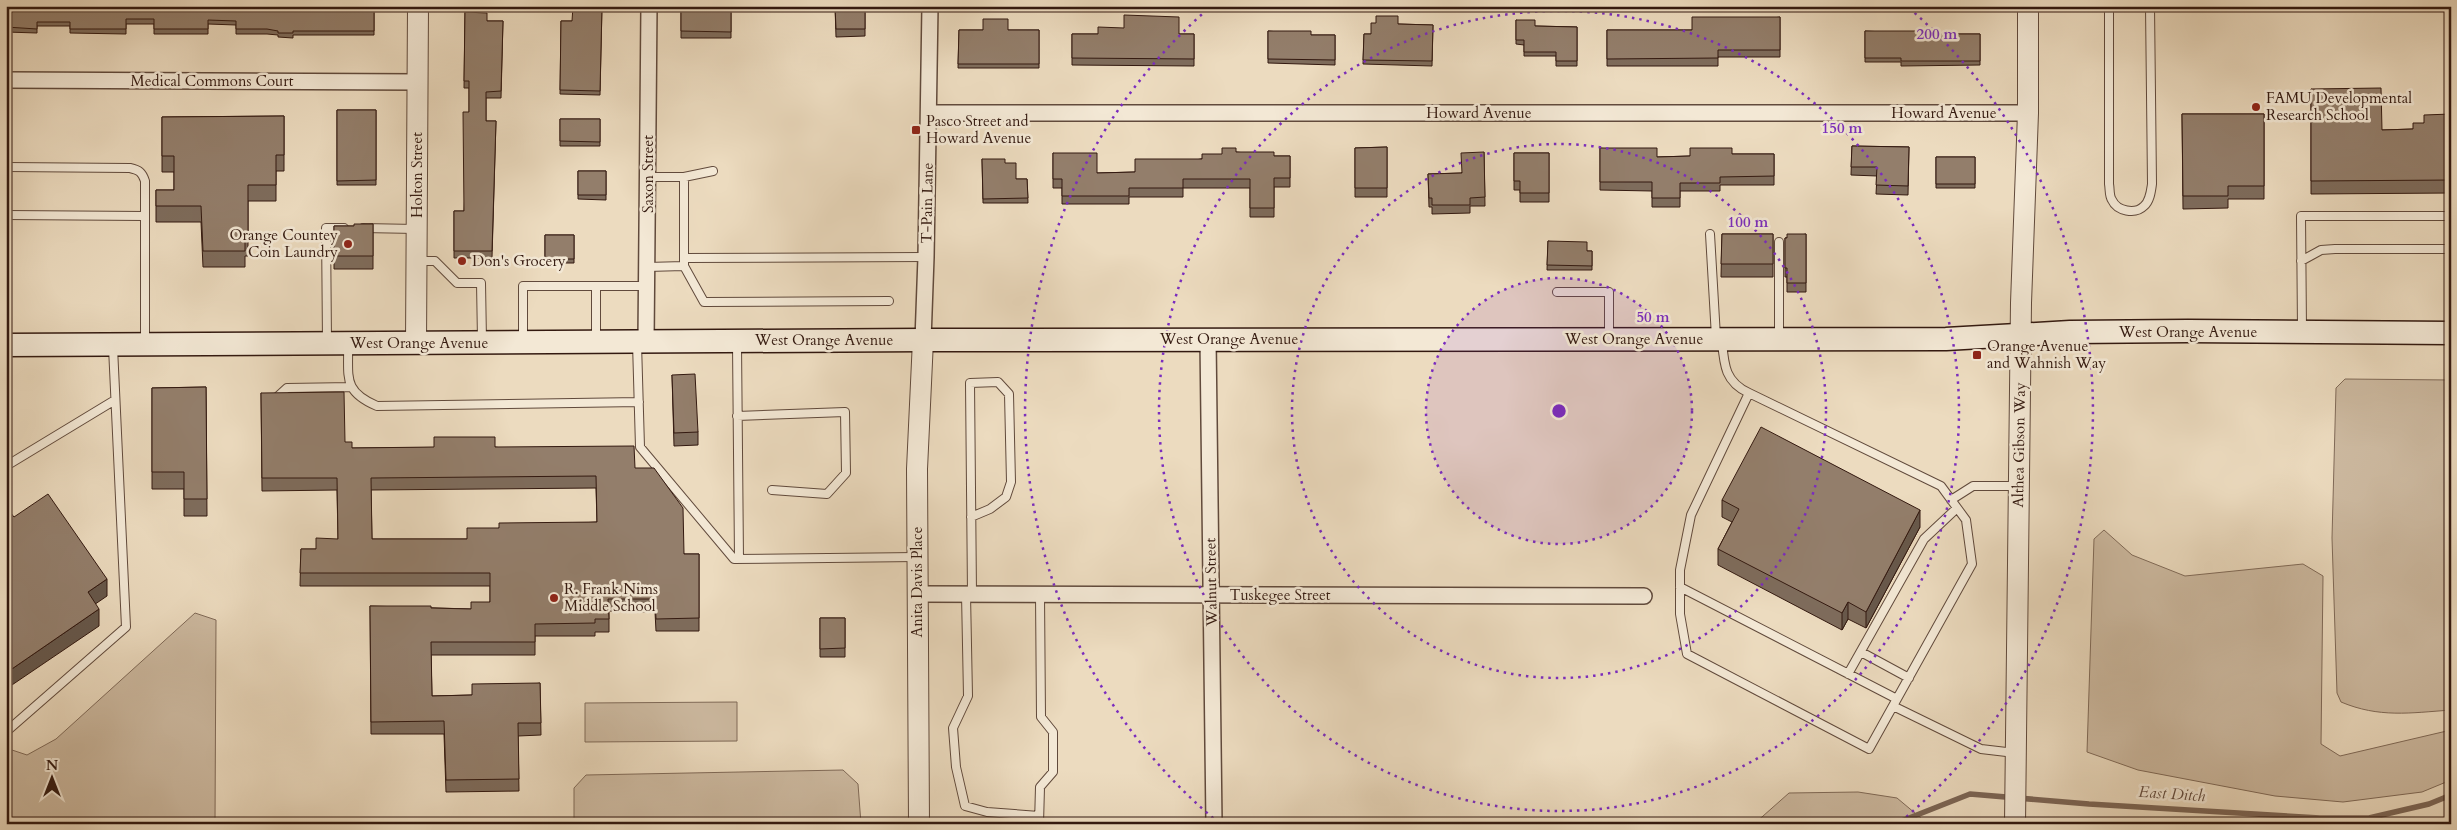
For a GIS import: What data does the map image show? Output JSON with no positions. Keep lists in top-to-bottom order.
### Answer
{
  "streets": {
    "main road": ["West Orange Avenue"],
    "street": [
      "Medical Commons Court",
      "Howard Avenue",
      "Saxon Street",
      "Holton Street",
      "T-Pain Lane",
      "Althea Gibson Way",
      "Anita Davis Place",
      "Walnut Street",
      "Tuskegee Street"
    ]
  },
  "crossings": [
    ["Medical Commons Court", "Holton Street"],
    ["Howard Avenue", "T-Pain Lane"],
    ["Howard Avenue", "Althea Gibson Way"],
    ["Saxon Street", "West Orange Avenue"],
    ["Holton Street", "West Orange Avenue"],
    ["T-Pain Lane", "West Orange Avenue"],
    ["T-Pain Lane", "Anita Davis Place"],
    ["West Orange Avenue", "Althea Gibson Way"],
    ["West Orange Avenue", "Anita Davis Place"],
    ["West Orange Avenue", "Walnut Street"],
    ["Anita Davis Place", "Tuskegee Street"],
    ["Walnut Street", "Tuskegee Street"]
  ],
  "water": ["East Ditch"],
  "places": {
    "other": [
      "FAMU Developmental Research School",
      "Orange Countey Coin Laundry",
      "Don's Grocery",
      "R. Frank Nims Middle School"
    ],
    "transit": ["Pasco Street and Howard Avenue", "Orange Avenue and Wahnish Way"]
  },
  "north": "top",
  "rings": [
    "200 m",
    "150 m",
    "100 m",
    "50 m"
  ]
}
